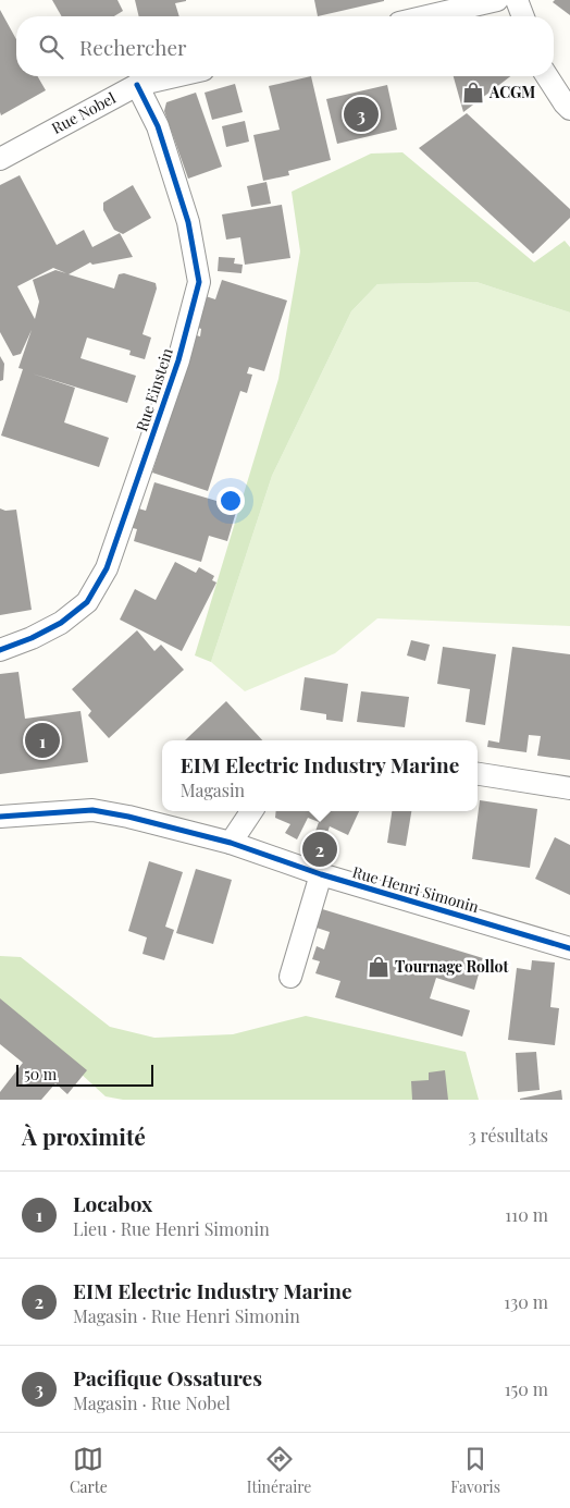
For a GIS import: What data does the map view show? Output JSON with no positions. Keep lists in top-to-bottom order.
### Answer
{
  "streets": {
    "street": ["Rue Nobel", "Rue Einstein", "Rue Henri Simonin"]
  },
  "crossings": [
    ["Rue Nobel", "Rue Einstein"]
  ],
  "places": {
    "shop": ["ACGM", "Tournage Rollot"]
  },
  "scale_bar": "50 m",
  "page": {
    "search": "Rechercher",
    "pins": ["3", "1", "2"],
    "popup": ["EIM Electric Industry Marine", "Magasin"],
    "scale": "50 m",
    "heading": ["À proximité", "3 résultats"],
    "list": [
      {
        "mark": "1",
        "name": "Locabox",
        "note": "Lieu · Rue Henri Simonin",
        "value": "110 m"
      },
      {
        "mark": "2",
        "name": "EIM Electric Industry Marine",
        "note": "Magasin · Rue Henri Simonin",
        "value": "130 m"
      },
      {
        "mark": "3",
        "name": "Pacifique Ossatures",
        "note": "Magasin · Rue Nobel",
        "value": "150 m"
      }
    ],
    "nav": ["Carte", "Itinéraire", "Favoris"]
  }
}
